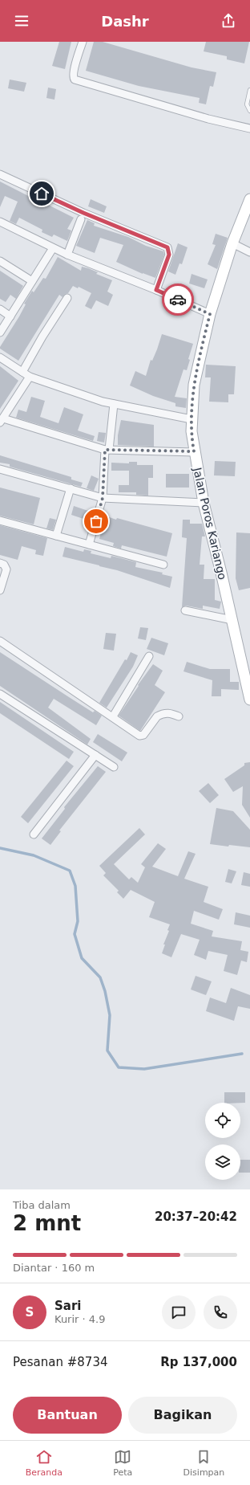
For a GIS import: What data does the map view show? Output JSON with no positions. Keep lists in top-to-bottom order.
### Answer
{
  "streets": {
    "main road": ["Jalan Poros Kariango"]
  },
  "page": {
    "header": "Dashr",
    "heading": ["2 mnt", "Tiba dalam", "20:37–20:42"],
    "panel": [
      "Sari",
      "Kurir · 4.9",
      "Pesanan #8734",
      "Rp 137,000"
    ],
    "bar": "Diantar · 160 m",
    "round": "S",
    "buttons": ["Bantuan", "Bagikan"],
    "tabs": ["Beranda", "Peta", "Disimpan"]
  }
}
